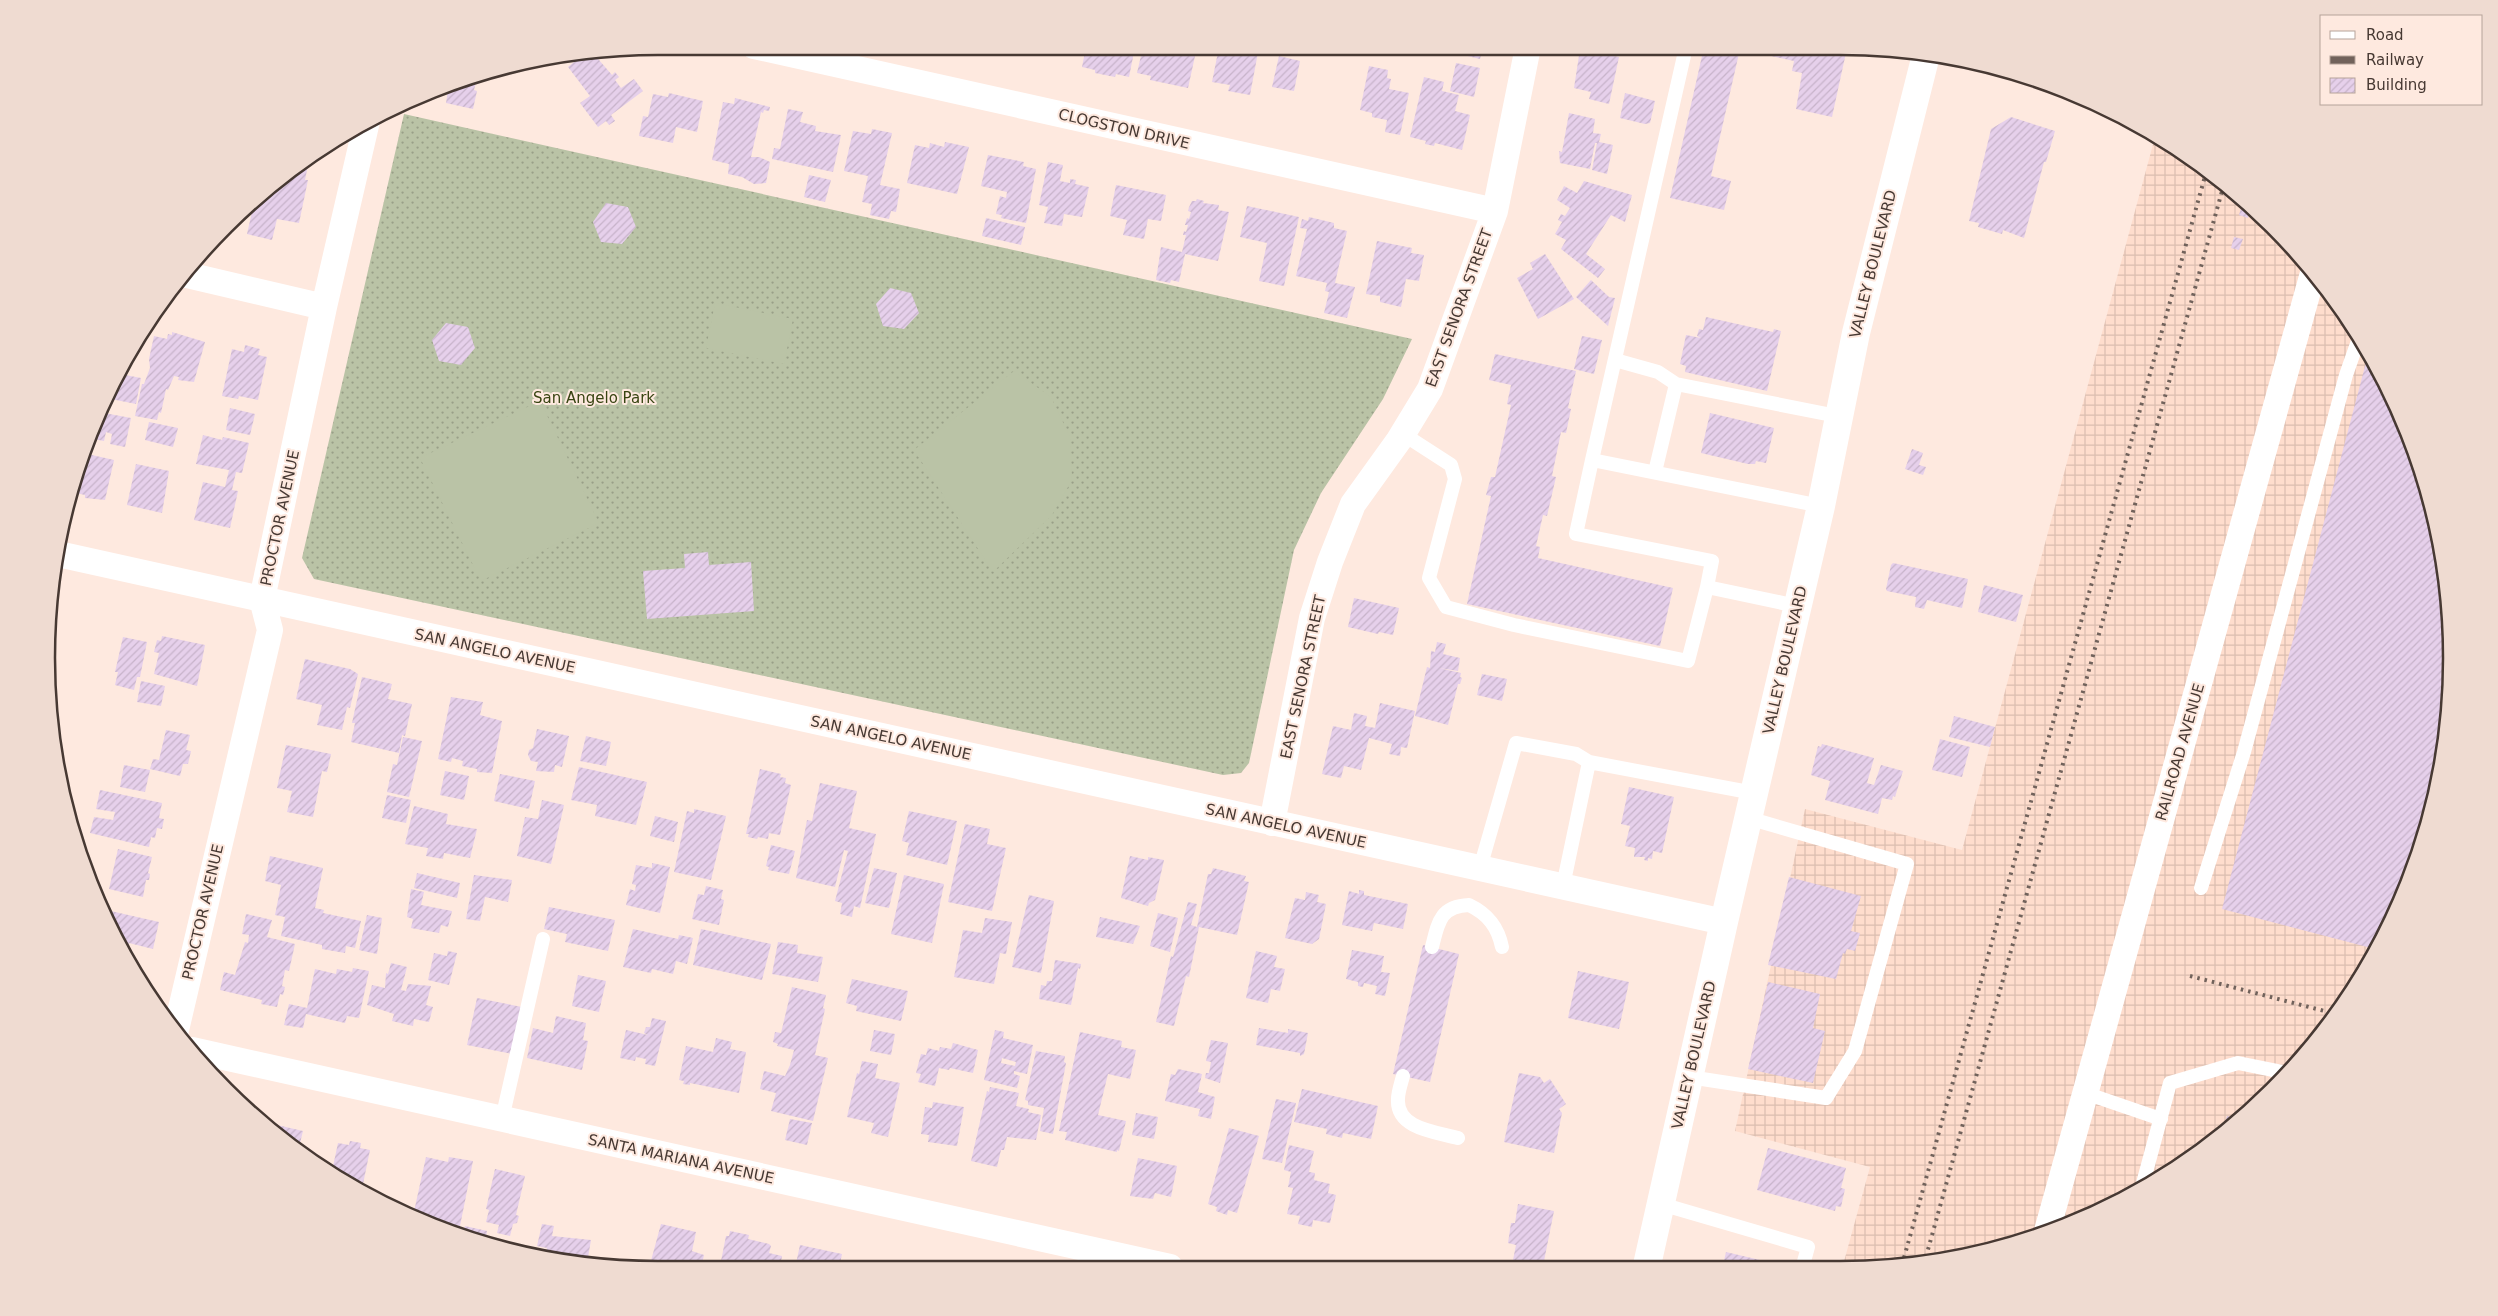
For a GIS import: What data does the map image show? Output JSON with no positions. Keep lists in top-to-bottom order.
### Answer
{
  "streets": {
    "main road": ["VALLEY BOULEVARD"],
    "street": [
      "CLOGSTON DRIVE",
      "EAST SENORA STREET",
      "PROCTOR AVENUE",
      "SAN ANGELO AVENUE",
      "RAILROAD AVENUE",
      "SANTA MARIANA AVENUE"
    ]
  },
  "crossings": [
    ["CLOGSTON DRIVE", "EAST SENORA STREET"],
    ["VALLEY BOULEVARD", "SAN ANGELO AVENUE"],
    ["EAST SENORA STREET", "SAN ANGELO AVENUE"],
    ["PROCTOR AVENUE", "SAN ANGELO AVENUE"]
  ],
  "parks": ["San Angelo Park"],
  "legend": ["Road", "Railway", "Building"]
}
